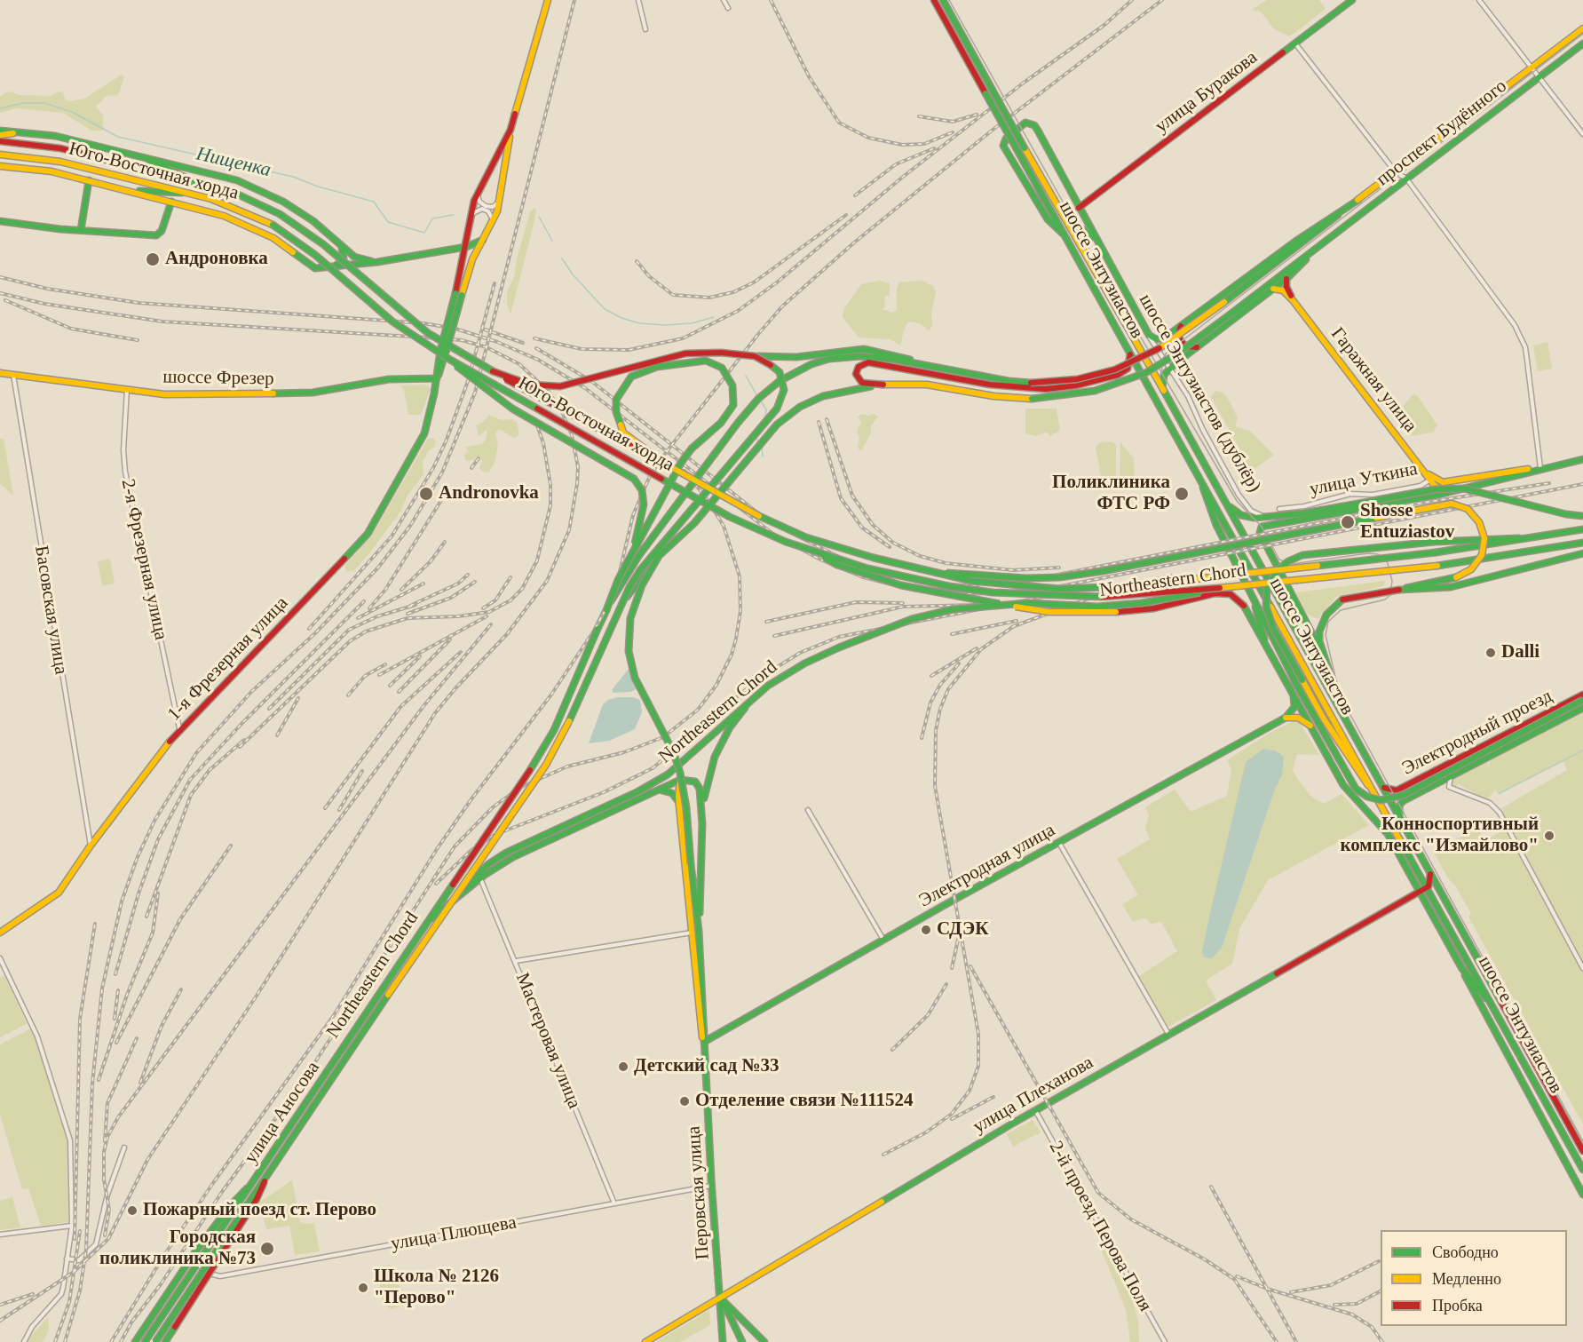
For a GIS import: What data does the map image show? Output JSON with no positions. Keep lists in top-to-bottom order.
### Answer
{
  "streets": {
    "main road": [
      "улица Буракова",
      "проспект Будённого",
      "Юго-Восточная хорда",
      "шоссе Энтузиастов",
      "шоссе Фрезер",
      "Гаражная улица",
      "шоссе Энтузиастов (дублёр)",
      "улица Уткина",
      "Northeastern Chord",
      "1-я Фрезерная улица",
      "Электродный проезд",
      "Электродная улица",
      "улица Плеханова",
      "улица Аносова",
      "Перовская улица"
    ],
    "street": [
      "2-я Фрезерная улица",
      "Басовская улица",
      "Мастеровая улица",
      "2-й проезд Перова Поля",
      "улица Плющева"
    ]
  },
  "crossings": [
    ["улица Буракова", "шоссе Энтузиастов (дублёр)"],
    ["проспект Будённого", "шоссе Энтузиастов"],
    ["проспект Будённого", "Гаражная улица"],
    ["проспект Будённого", "шоссе Энтузиастов (дублёр)"],
    ["Юго-Восточная хорда", "Northeastern Chord"],
    ["шоссе Энтузиастов", "шоссе Энтузиастов (дублёр)"],
    ["шоссе Энтузиастов", "Электродный проезд"],
    ["шоссе Энтузиастов", "улица Плеханова"],
    ["шоссе Фрезер", "2-я Фрезерная улица"],
    ["шоссе Фрезер", "Басовская улица"],
    ["шоссе Фрезер", "1-я Фрезерная улица"],
    ["Гаражная улица", "улица Уткина"],
    ["2-я Фрезерная улица", "1-я Фрезерная улица"],
    ["Northeastern Chord", "улица Аносова"],
    ["Басовская улица", "1-я Фрезерная улица"],
    ["Электродная улица", "Перовская улица"],
    ["Мастеровая улица", "улица Аносова"],
    ["Мастеровая улица", "улица Плющева"],
    ["улица Плеханова", "Перовская улица"],
    ["улица Плеханова", "2-й проезд Перова Поля"],
    ["улица Аносова", "улица Плющева"],
    ["Перовская улица", "улица Плющева"]
  ],
  "water": ["Нищенка"],
  "places": [
    "Андроновка",
    "Andronovka",
    "Поликлиника ФТС РФ",
    "Shosse Entuziastov",
    "Dalli",
    "Конноспортивный комплекс \"Измайлово\"",
    "СДЭК",
    "Детский сад №33",
    "Отделение связи №111524",
    "Пожарный поезд ст. Перово",
    "Городская поликлиника №73",
    "Школа № 2126 \"Перово\""
  ],
  "legend": ["Свободно", "Медленно", "Пробка"]
}
